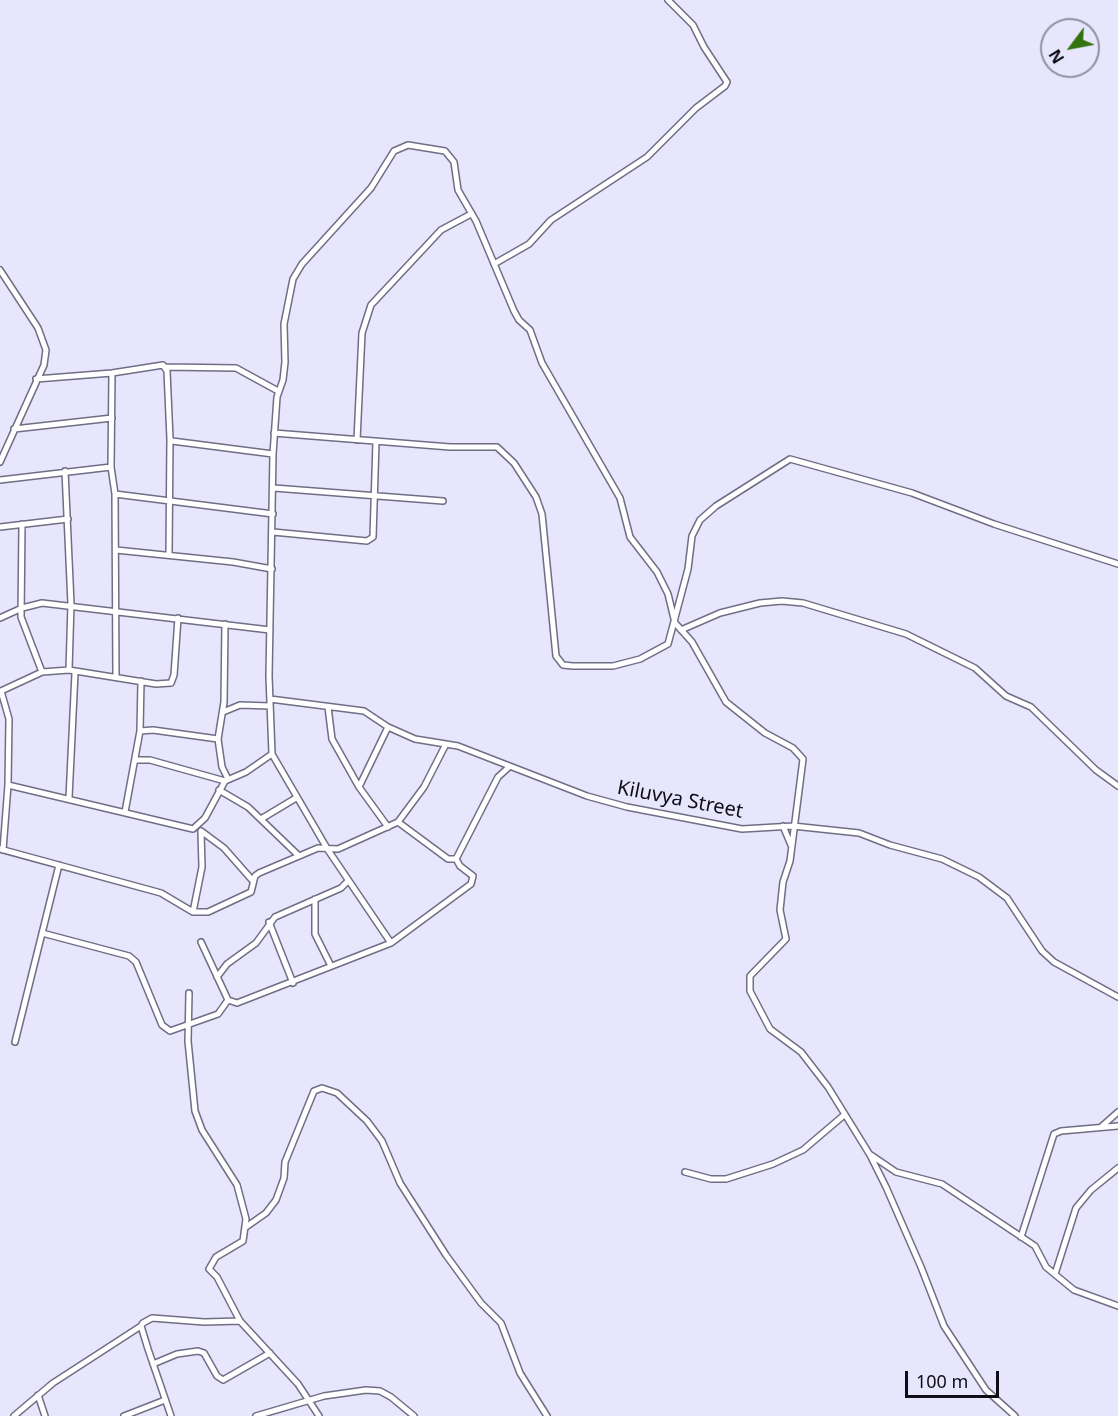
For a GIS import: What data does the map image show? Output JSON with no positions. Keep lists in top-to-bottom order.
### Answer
{
  "streets": {
    "street": ["Kiluvya Street"]
  },
  "scale_bar": "100 m",
  "north": "bottom left"
}
